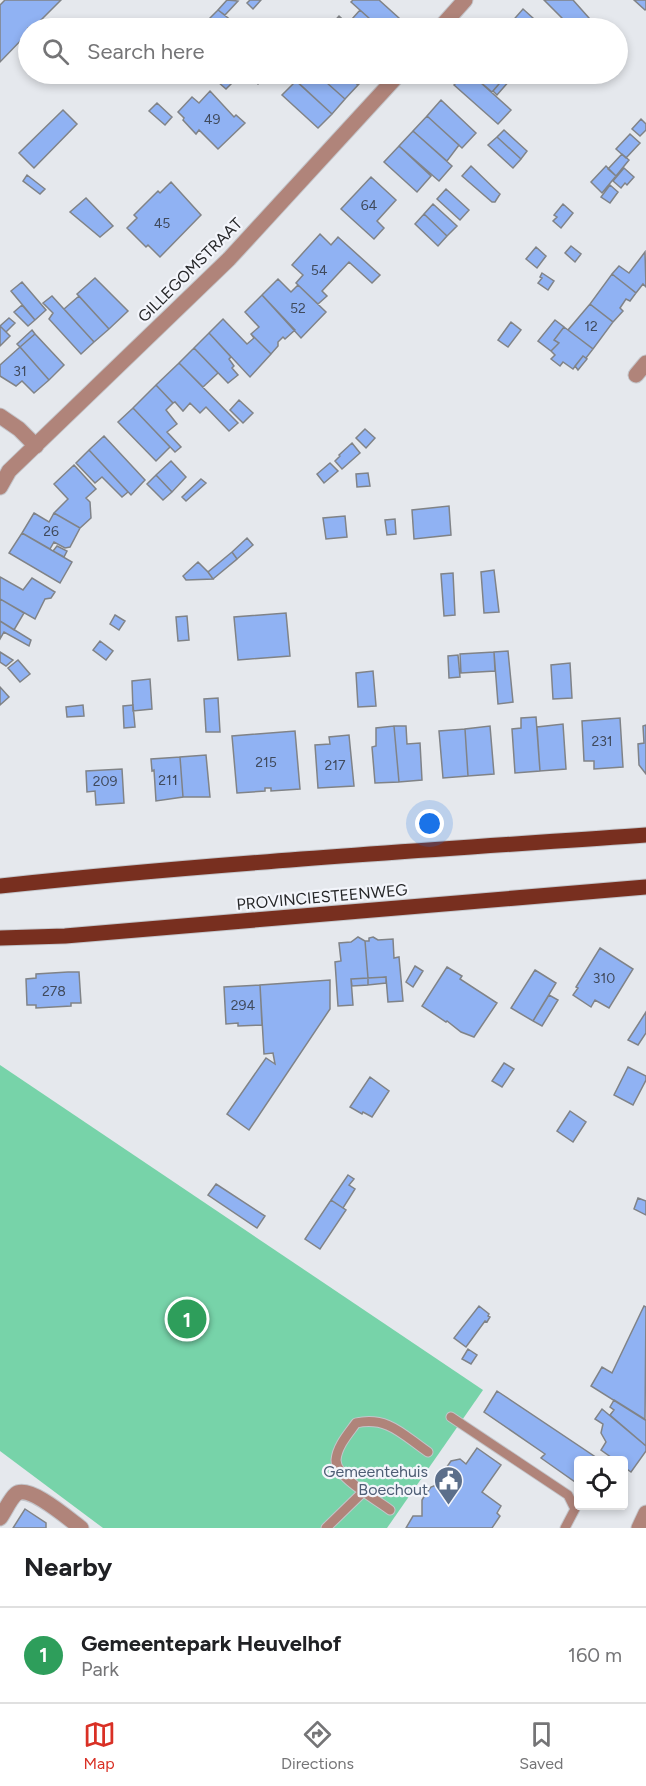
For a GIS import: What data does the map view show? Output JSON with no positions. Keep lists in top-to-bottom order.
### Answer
{
  "streets": {
    "main road": ["PROVINCIESTEENWEG"],
    "street": ["GILLEGOMSTRAAT"]
  },
  "places": {
    "public building": ["Gemeentehuis Boechout"]
  },
  "house_numbers": [
    "49",
    "64",
    "45",
    "54",
    "52",
    "12",
    "31",
    "26",
    "231",
    "215",
    "217",
    "211",
    "209",
    "310",
    "278",
    "294"
  ],
  "page": {
    "search": "Search here",
    "pins": "1",
    "heading": "Nearby",
    "list": [
      {
        "mark": "1",
        "name": "Gemeentepark Heuvelhof",
        "note": "Park",
        "value": "160 m"
      }
    ],
    "nav": ["Map", "Directions", "Saved"]
  }
}
